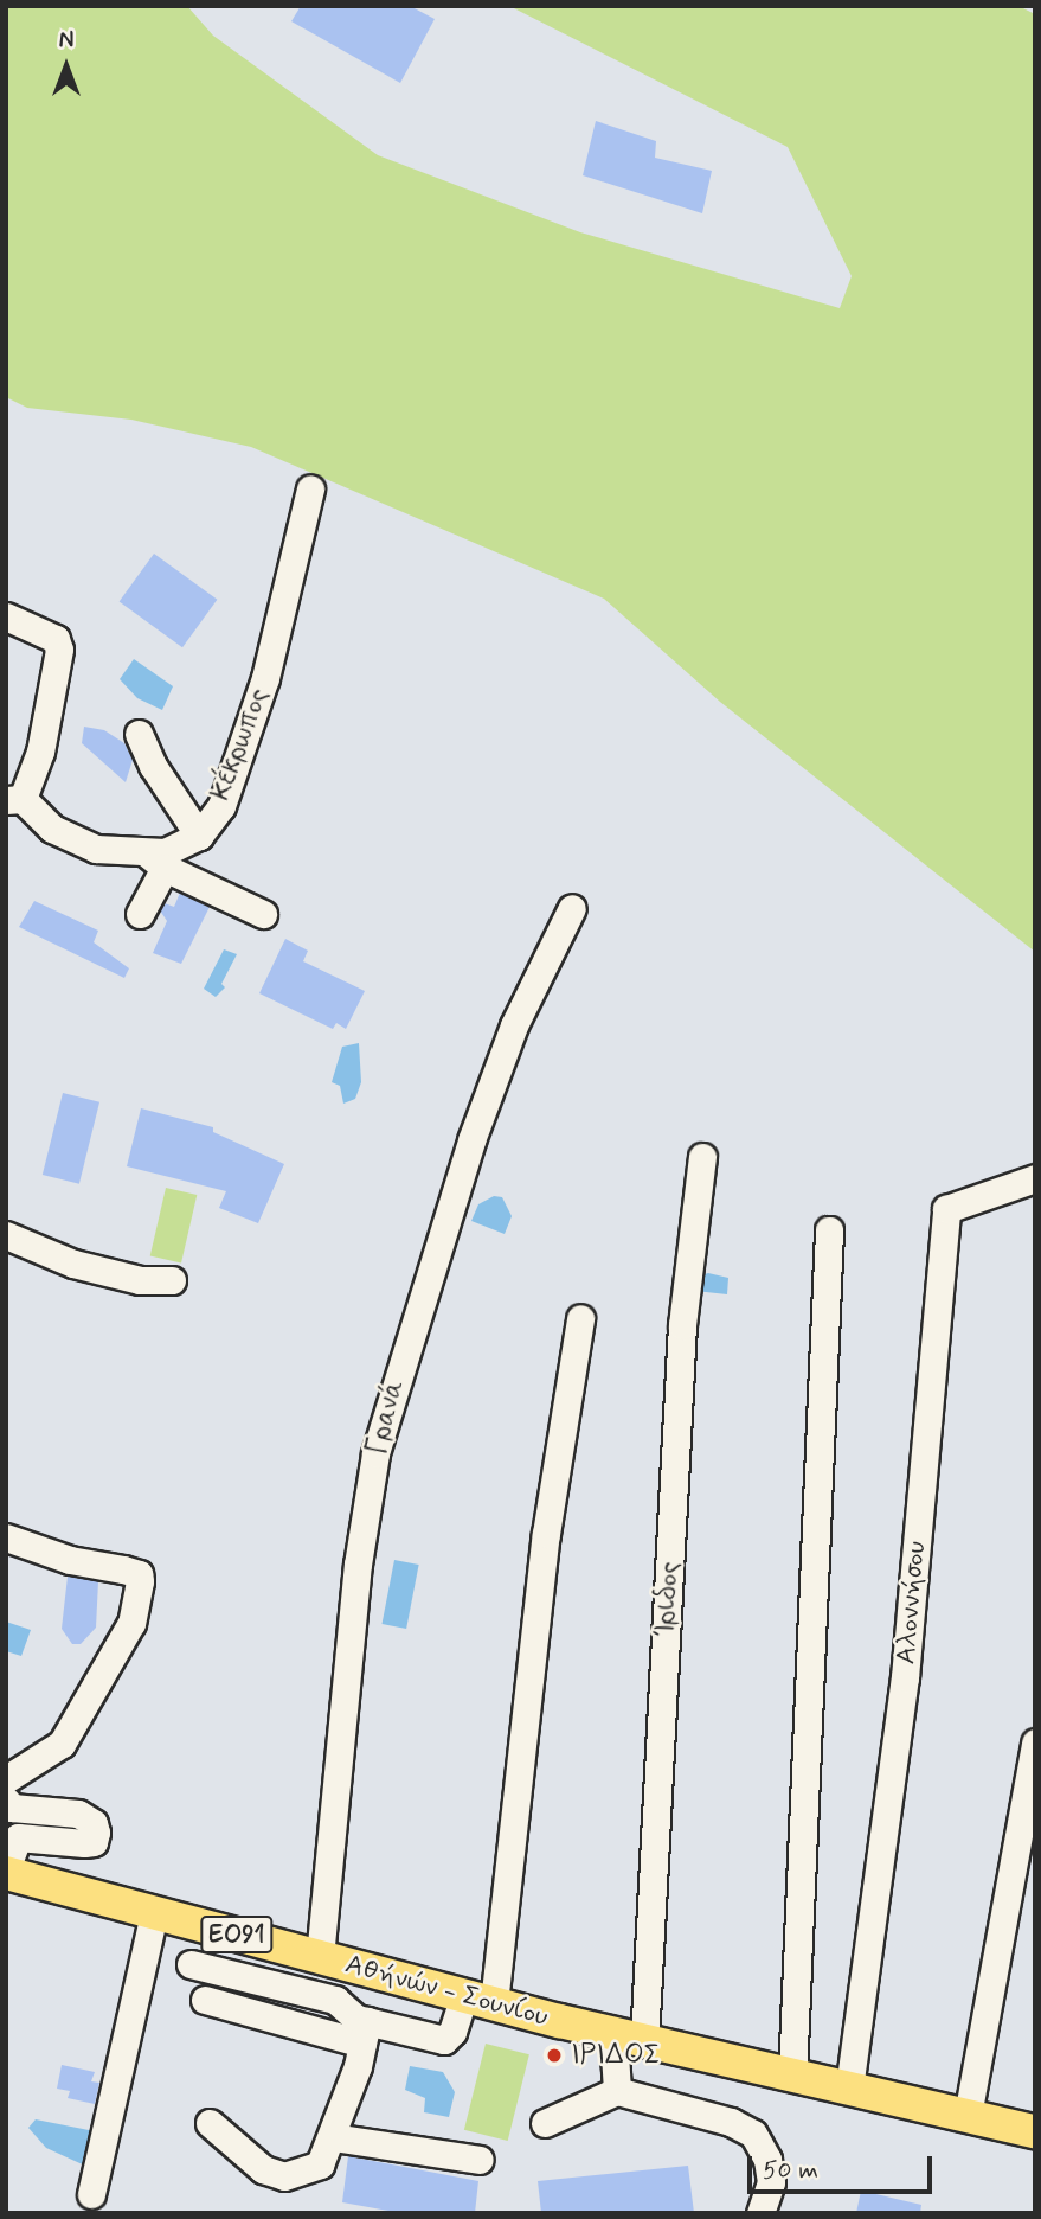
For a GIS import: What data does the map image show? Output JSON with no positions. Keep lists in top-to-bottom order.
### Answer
{
  "streets": {
    "main road": ["ΕΟ91", "Αθήνών - Σουνίου"],
    "street": [
      "Κέκρωπος",
      "Γρανά",
      "Ίριδος",
      "Αλοννήσου"
    ]
  },
  "crossings": [
    ["Γρανά", "Αθήνών - Σουνίου"],
    ["Ίριδος", "Αθήνών - Σουνίου"],
    ["Αλοννήσου", "Αθήνών - Σουνίου"]
  ],
  "places": ["ΙΡΙΔΟΣ"],
  "scale_bar": "50 m",
  "north": "top"
}
